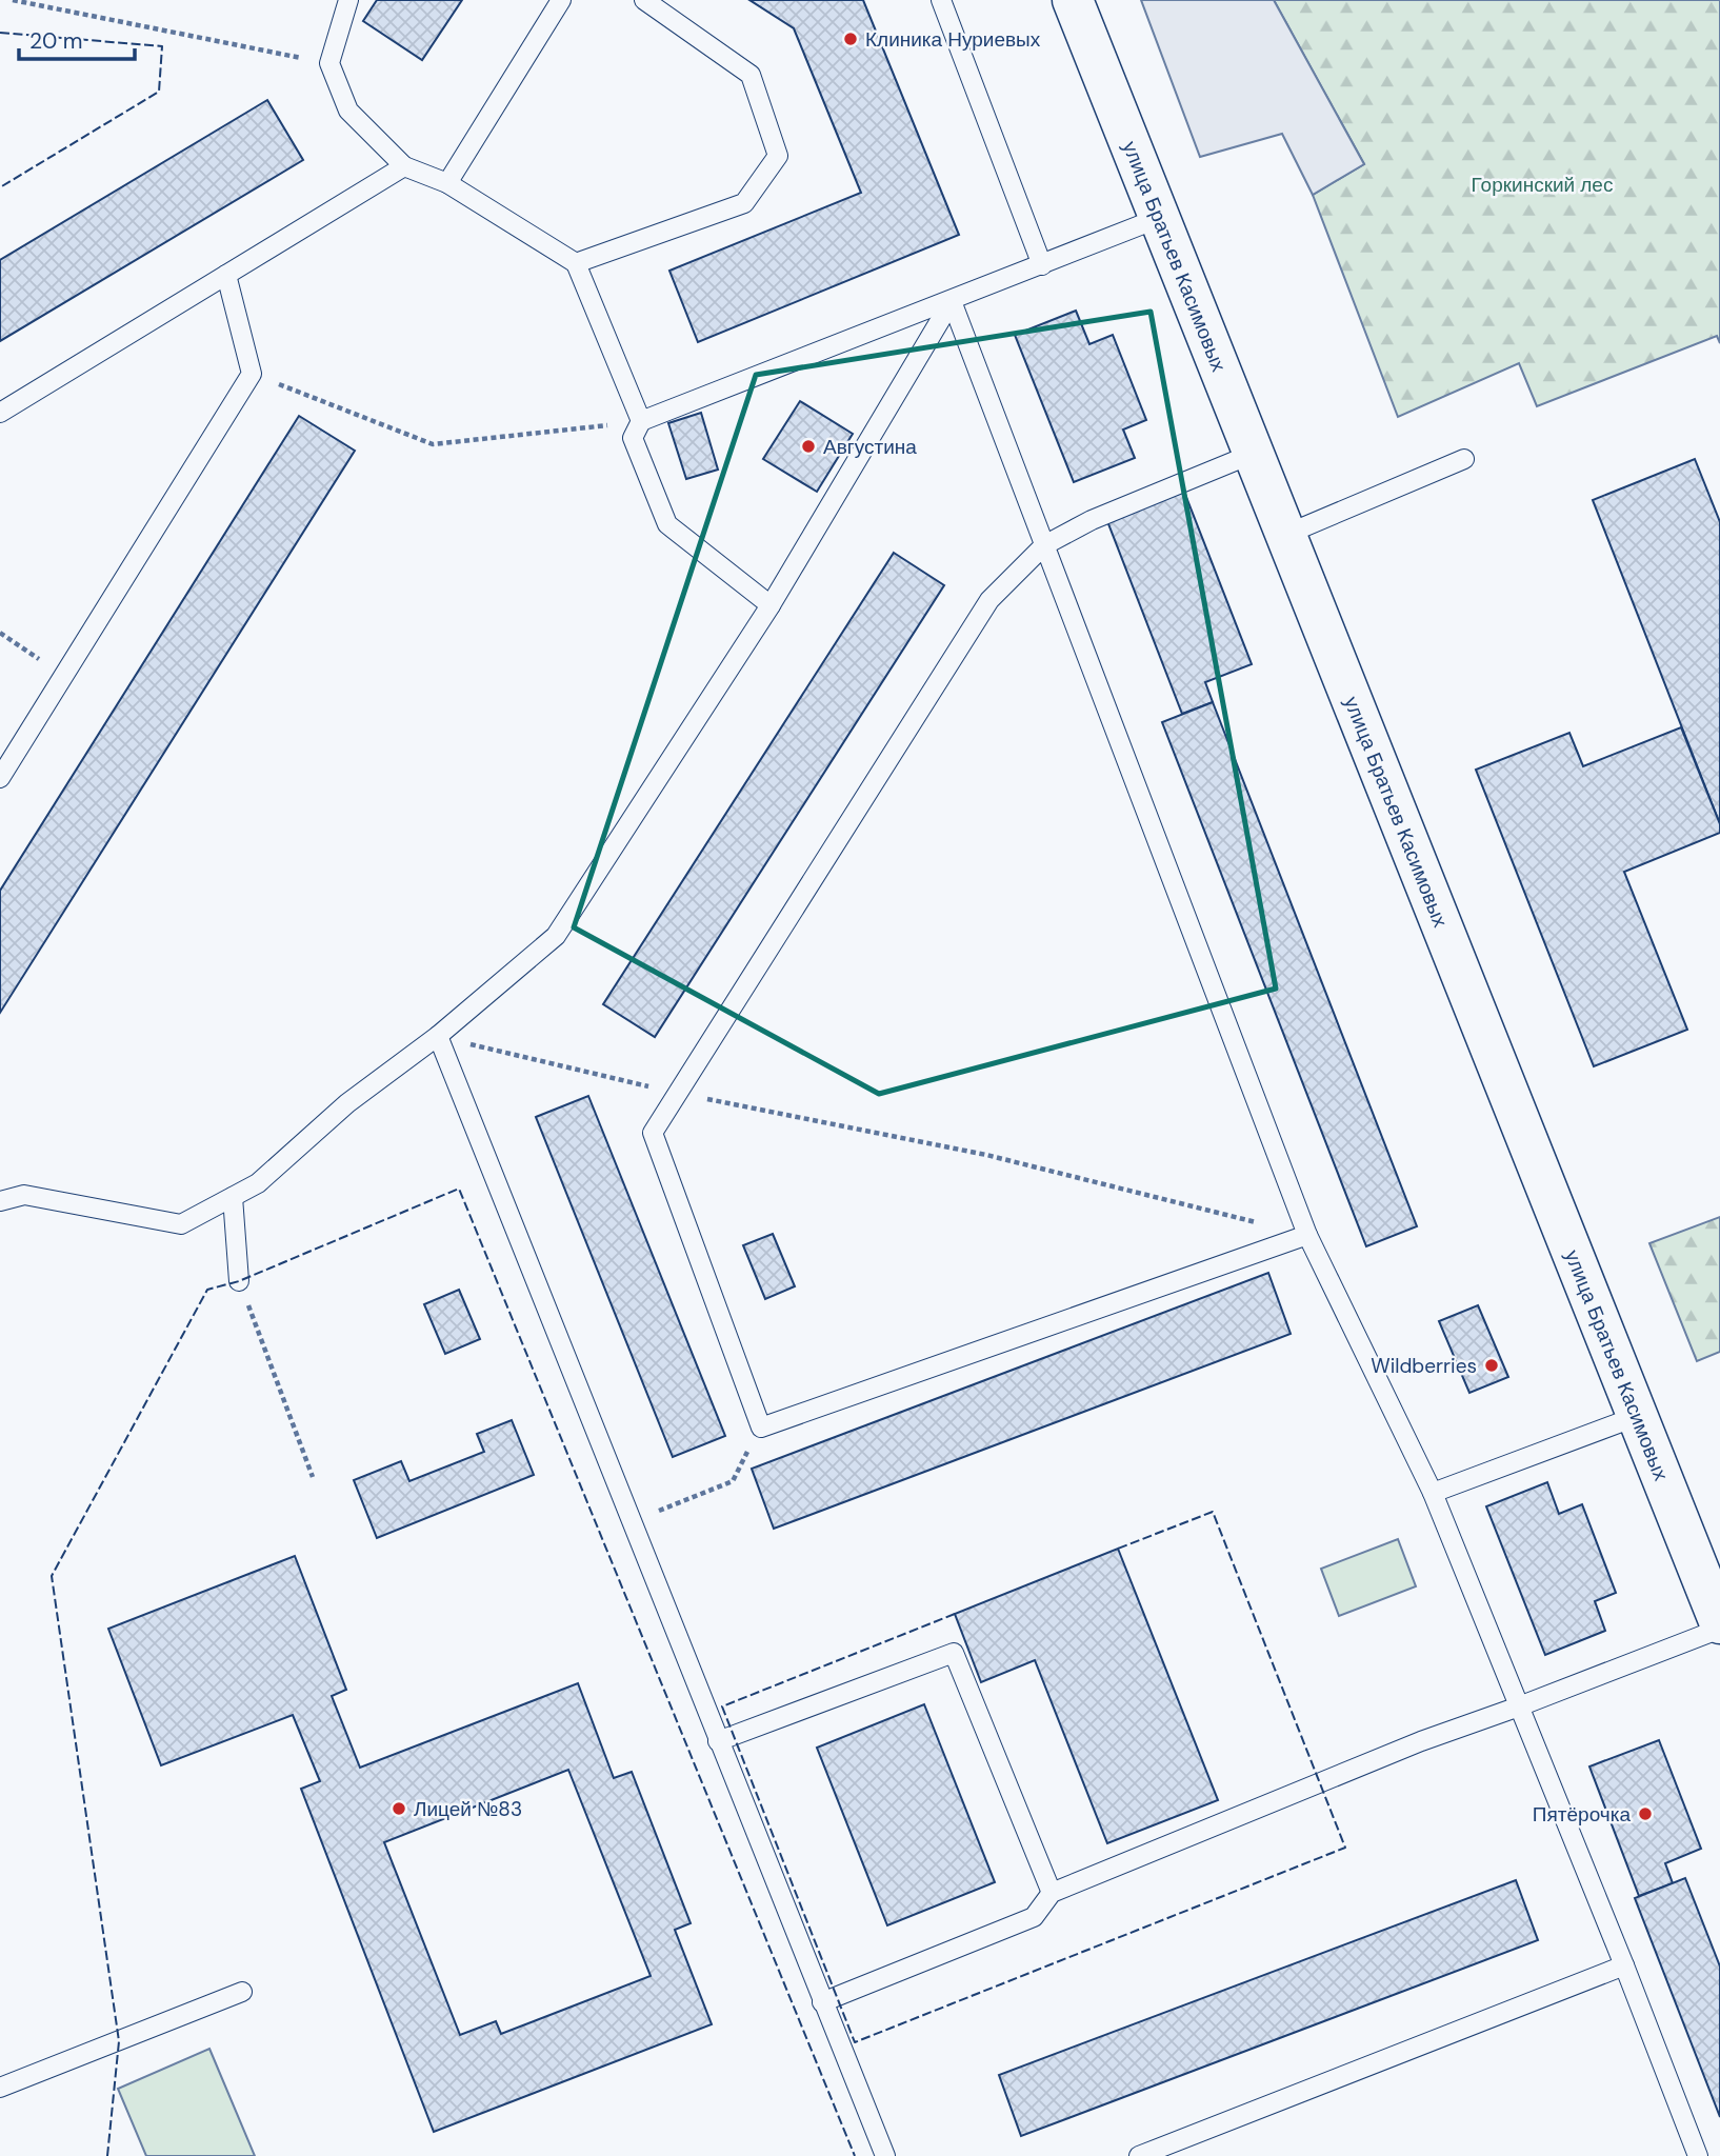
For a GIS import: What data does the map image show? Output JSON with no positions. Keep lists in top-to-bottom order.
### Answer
{
  "streets": {
    "street": ["улица Братьев Касимовых"]
  },
  "parks": ["Горкинский лес"],
  "places": [
    "Клиника Нуриевых",
    "Августина",
    "Wildberries",
    "Лицей №83",
    "Пятёрочка"
  ],
  "scale_bar": "20 m"
}
